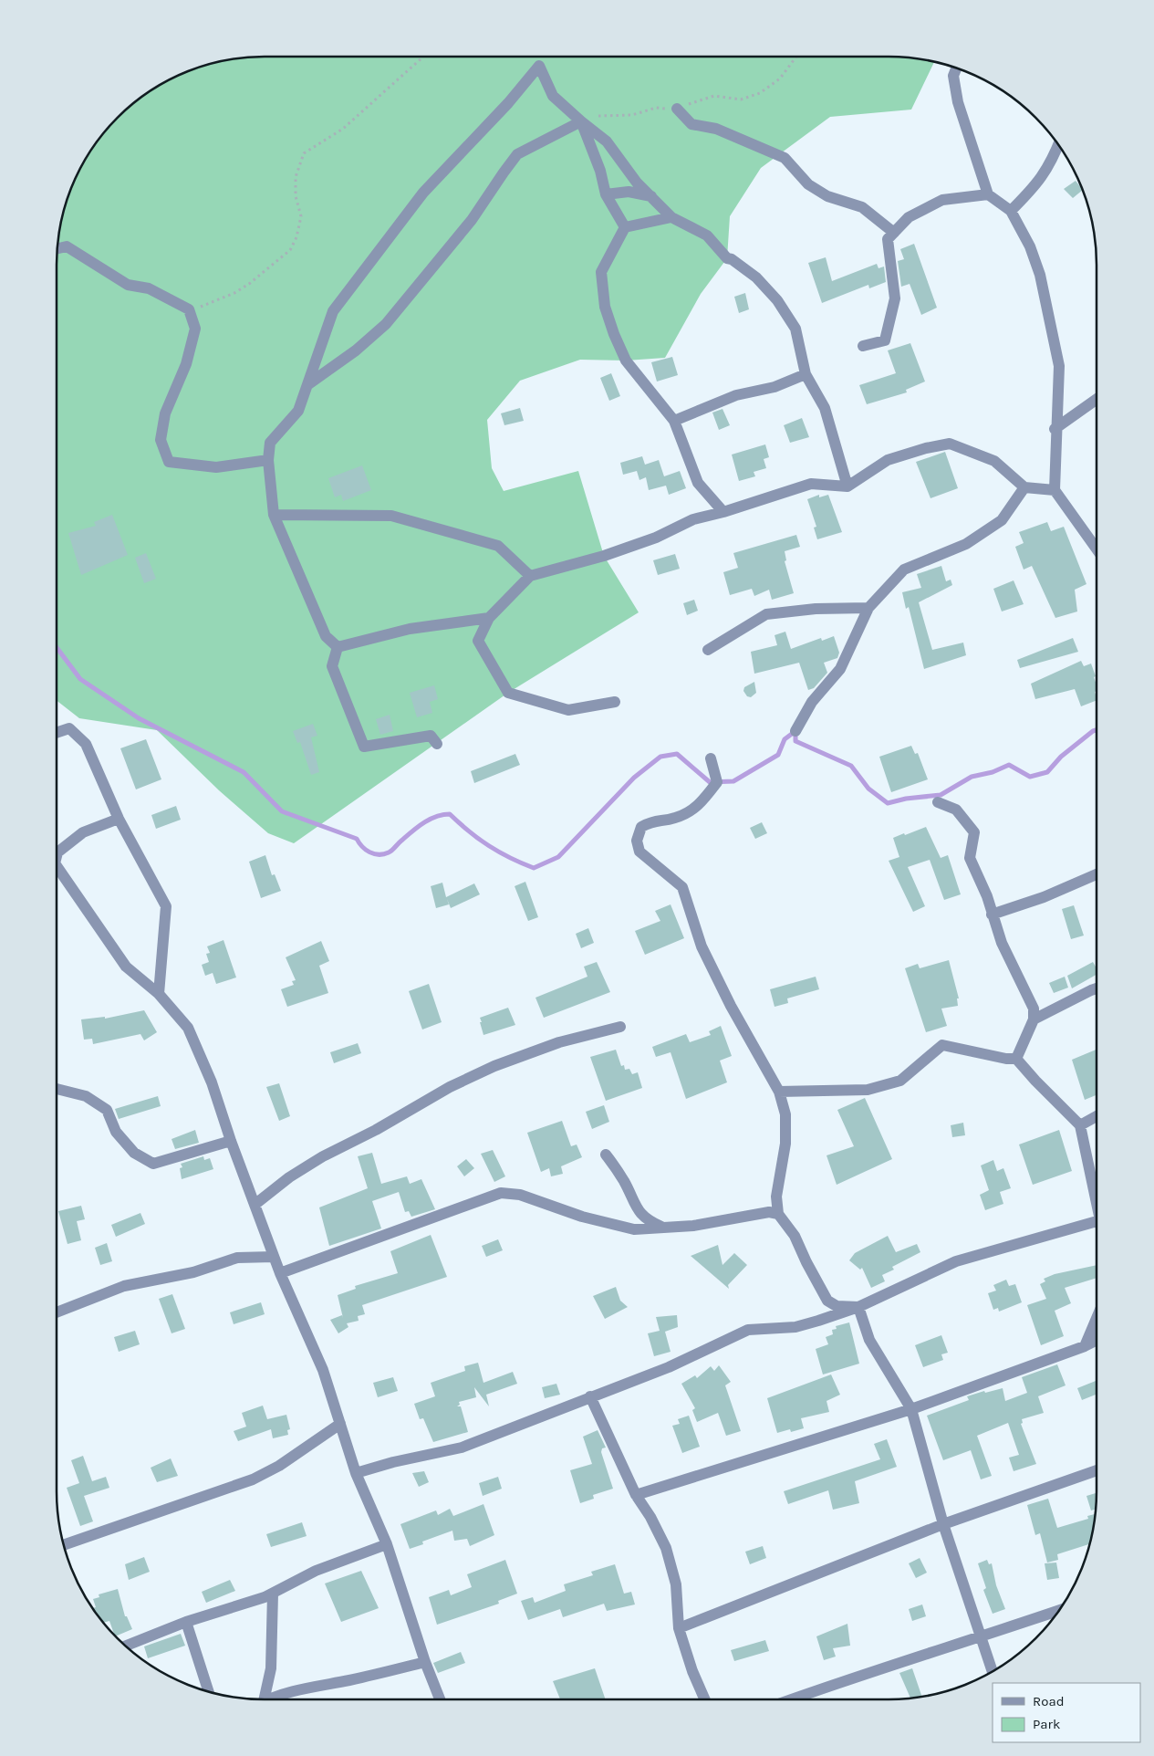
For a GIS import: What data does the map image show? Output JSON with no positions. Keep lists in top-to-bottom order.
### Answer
{
  "legend": ["Road", "Park"]
}
